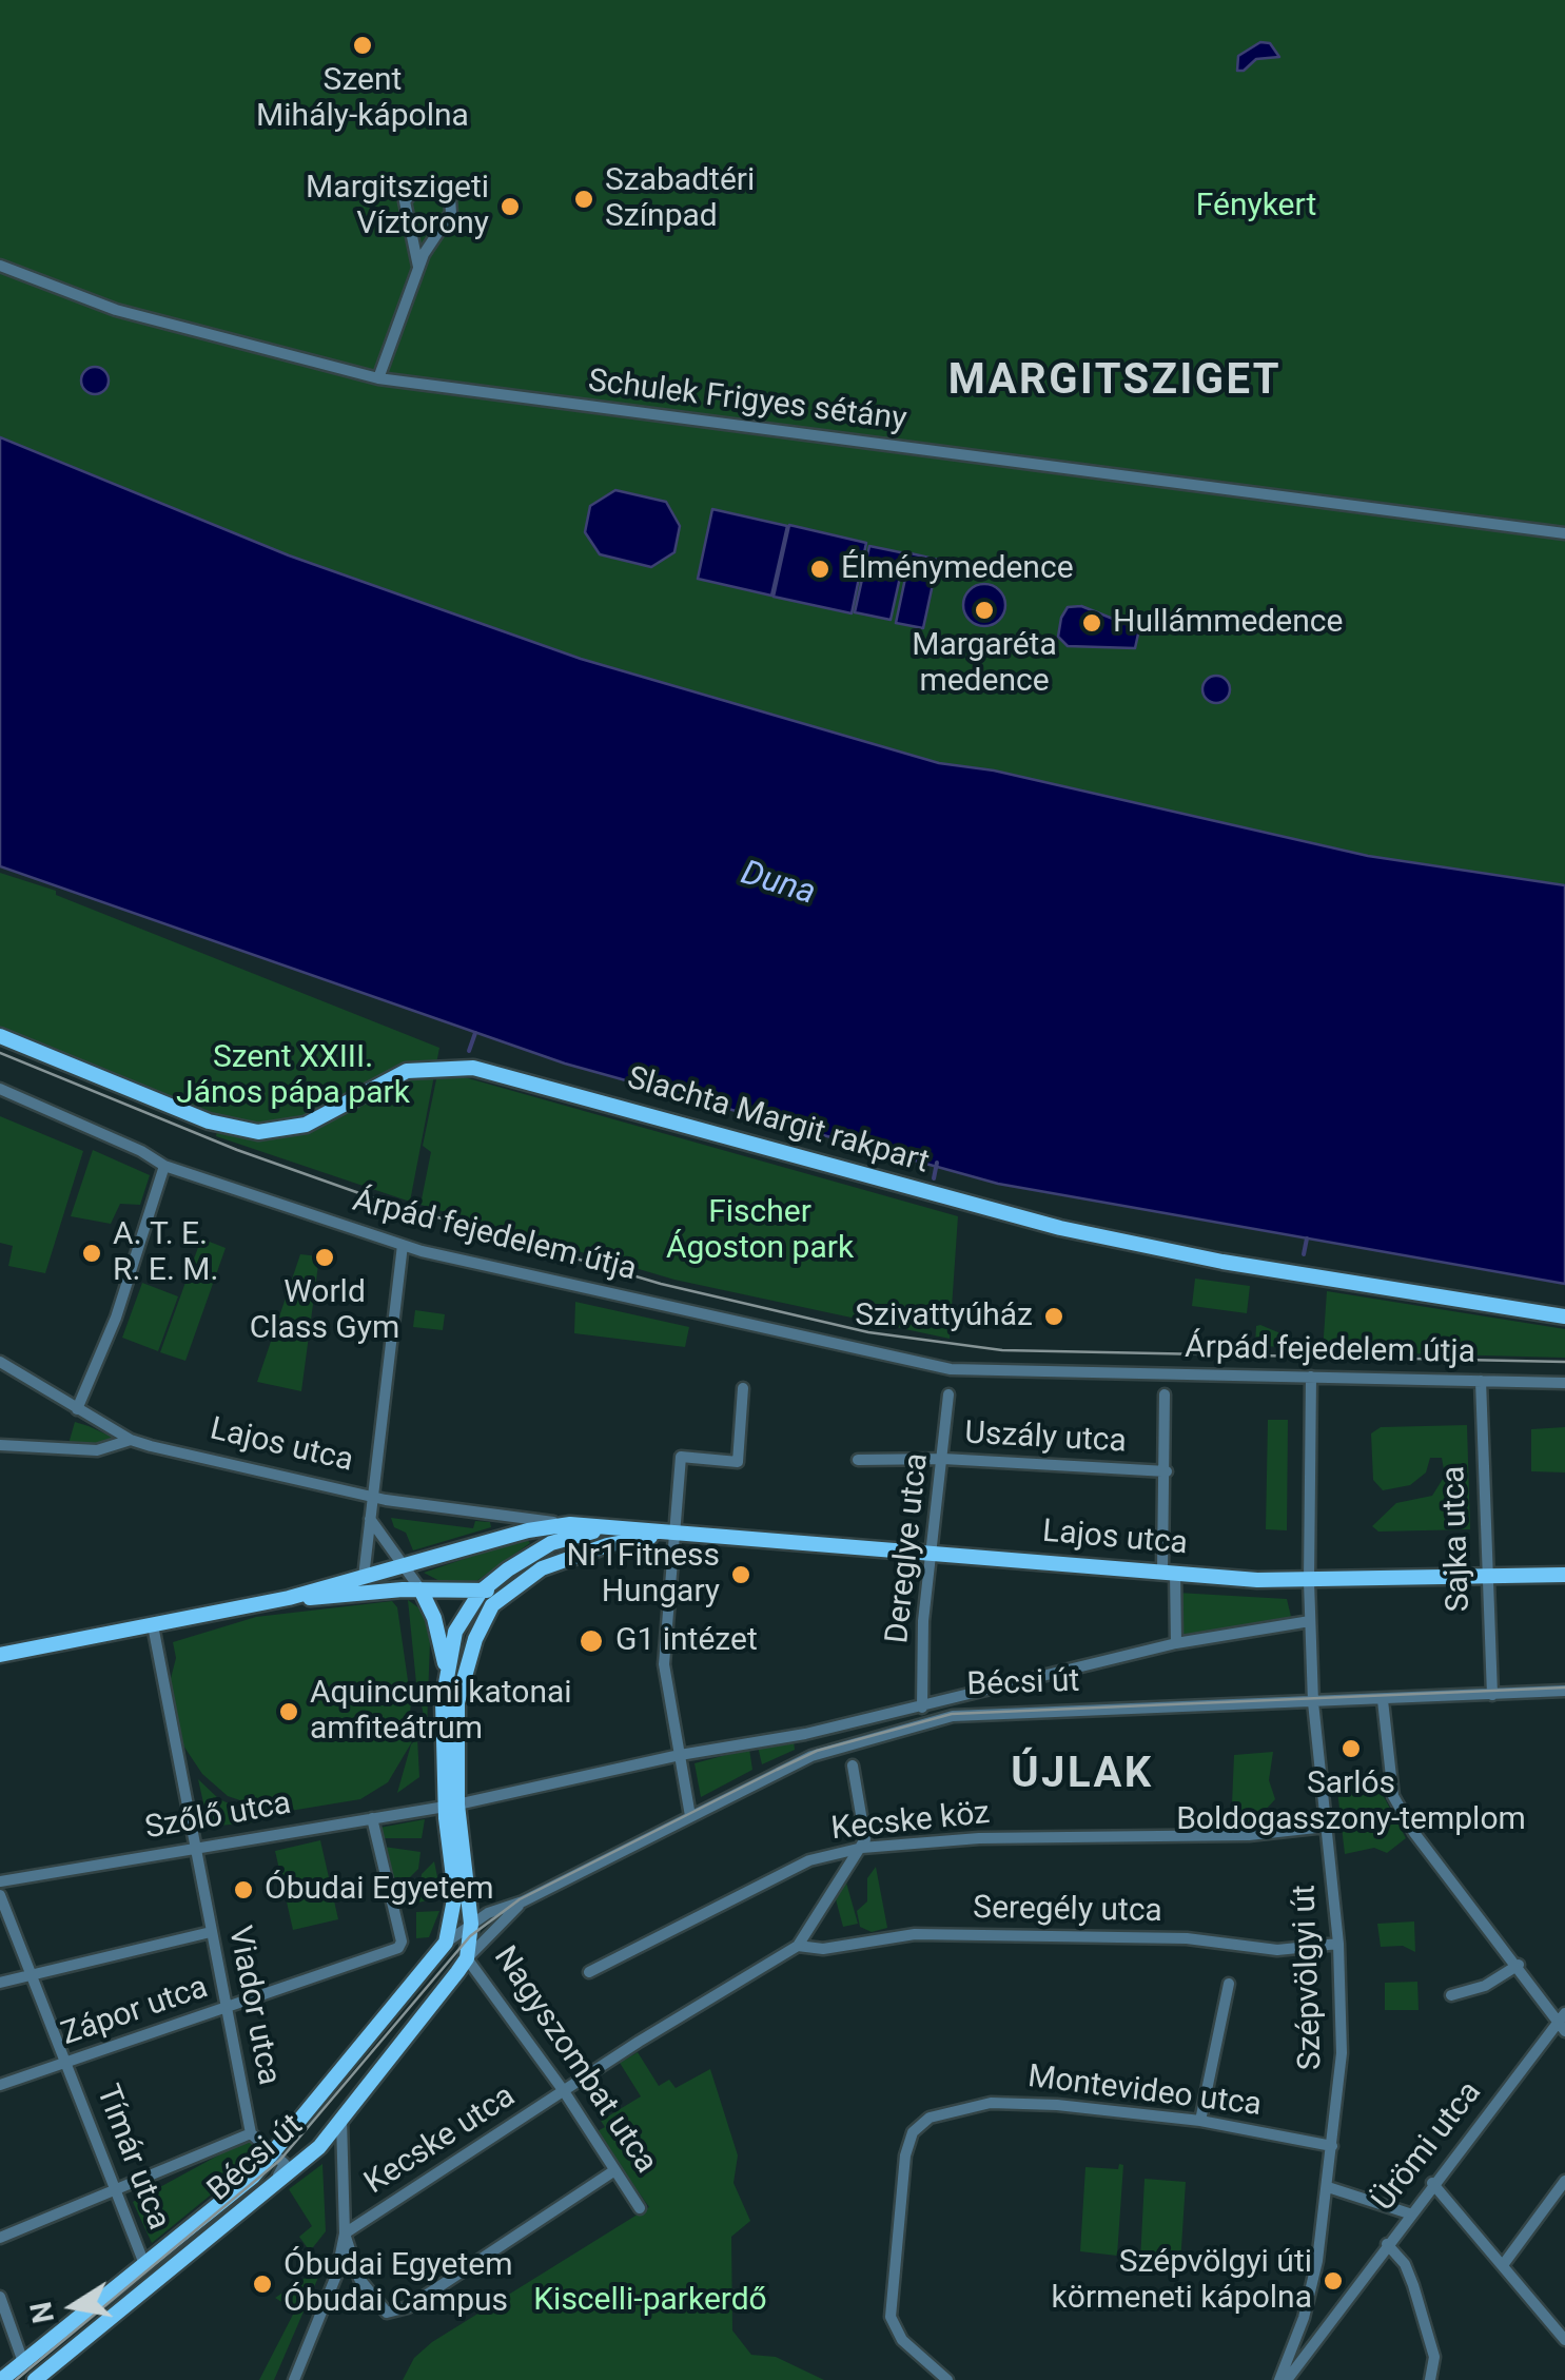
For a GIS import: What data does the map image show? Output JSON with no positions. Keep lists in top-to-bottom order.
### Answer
{
  "streets": {
    "main road": [
      "Slachta Margit rakpart",
      "Lajos utca",
      "Bécsi út",
      "Nagyszombat utca"
    ],
    "street": [
      "Schulek Frigyes sétány",
      "Árpád fejedelem útja",
      "Uszály utca",
      "Sajka utca",
      "Dereglye utca",
      "Szőlő utca",
      "Kecske köz",
      "Seregély utca",
      "Szépvölgyi út",
      "Viador utca",
      "Zápor utca",
      "Montevideo utca",
      "Kecske utca",
      "Ürömi utca",
      "Tímár utca"
    ]
  },
  "crossings": [
    ["Árpád fejedelem útja", "Sajka utca"],
    ["Árpád fejedelem útja", "Szépvölgyi út"],
    ["Uszály utca", "Dereglye utca"],
    ["Lajos utca", "Sajka utca"],
    ["Lajos utca", "Dereglye utca"],
    ["Lajos utca", "Szépvölgyi út"],
    ["Lajos utca", "Nagyszombat utca"],
    ["Sajka utca", "Bécsi út"],
    ["Dereglye utca", "Szőlő utca"],
    ["Bécsi út", "Szépvölgyi út"],
    ["Bécsi út", "Viador utca"],
    ["Bécsi út", "Nagyszombat utca"],
    ["Bécsi út", "Tímár utca"],
    ["Szőlő utca", "Szépvölgyi út"],
    ["Szőlő utca", "Viador utca"],
    ["Szőlő utca", "Zápor utca"],
    ["Szőlő utca", "Nagyszombat utca"],
    ["Kecske köz", "Szépvölgyi út"],
    ["Seregély utca", "Szépvölgyi út"],
    ["Seregély utca", "Kecske utca"],
    ["Szépvölgyi út", "Montevideo utca"],
    ["Szépvölgyi út", "Ürömi utca"],
    ["Viador utca", "Zápor utca"],
    ["Zápor utca", "Tímár utca"],
    ["Nagyszombat utca", "Kecske utca"]
  ],
  "districts": ["MARGITSZIGET", "ÚJLAK"],
  "water": ["Duna"],
  "parks": [
    "Fénykert",
    "Szent XXIII. János pápa park",
    "Fischer Ágoston park",
    "Kiscelli-parkerdő"
  ],
  "places": [
    "Szent Mihály-kápolna",
    "Szabadtéri Színpad",
    "Margitszigeti Víztorony",
    "Élménymedence",
    "Margaréta medence",
    "Hullámmedence",
    "A. T. E. R. E. M.",
    "World Class Gym",
    "Szivattyúház",
    "Nr1Fitness Hungary",
    "G1 intézet",
    "Aquincumi katonai amfiteátrum",
    "Sarlós Boldogasszony-templom",
    "Óbudai Egyetem",
    "Szépvölgyi úti körmeneti kápolna",
    "Óbudai Egyetem Óbudai Campus"
  ],
  "north": "left"
}
